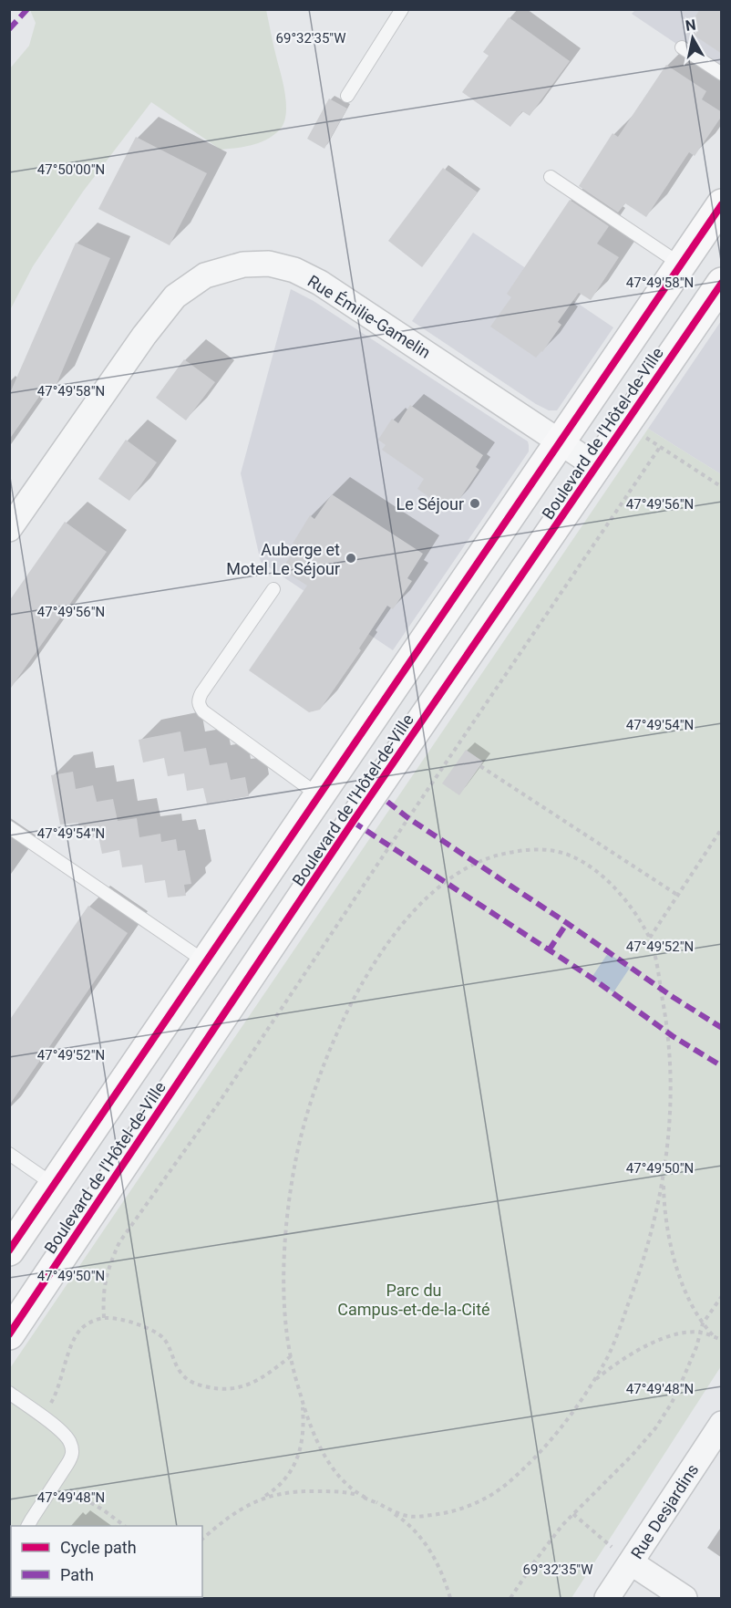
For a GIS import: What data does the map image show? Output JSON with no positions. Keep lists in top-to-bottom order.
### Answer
{
  "streets": {
    "main road": ["Boulevard de l'Hôtel-de-Ville"],
    "street": ["Rue Émilie-Gamelin", "Rue Desjardins"]
  },
  "crossings": [
    ["Rue Émilie-Gamelin", "Boulevard de l'Hôtel-de-Ville"]
  ],
  "parks": ["Parc du Campus-et-de-la-Cité"],
  "places": ["Le Séjour", "Auberge et Motel Le Séjour"],
  "legend": ["Cycle path", "Path"],
  "north": "top",
  "coordinates": [
    "69°32'35\"W",
    "47°50'00\"N",
    "47°49'58\"N",
    "47°49'56\"N",
    "47°49'54\"N",
    "47°49'52\"N",
    "47°49'50\"N",
    "47°49'48\"N"
  ]
}
